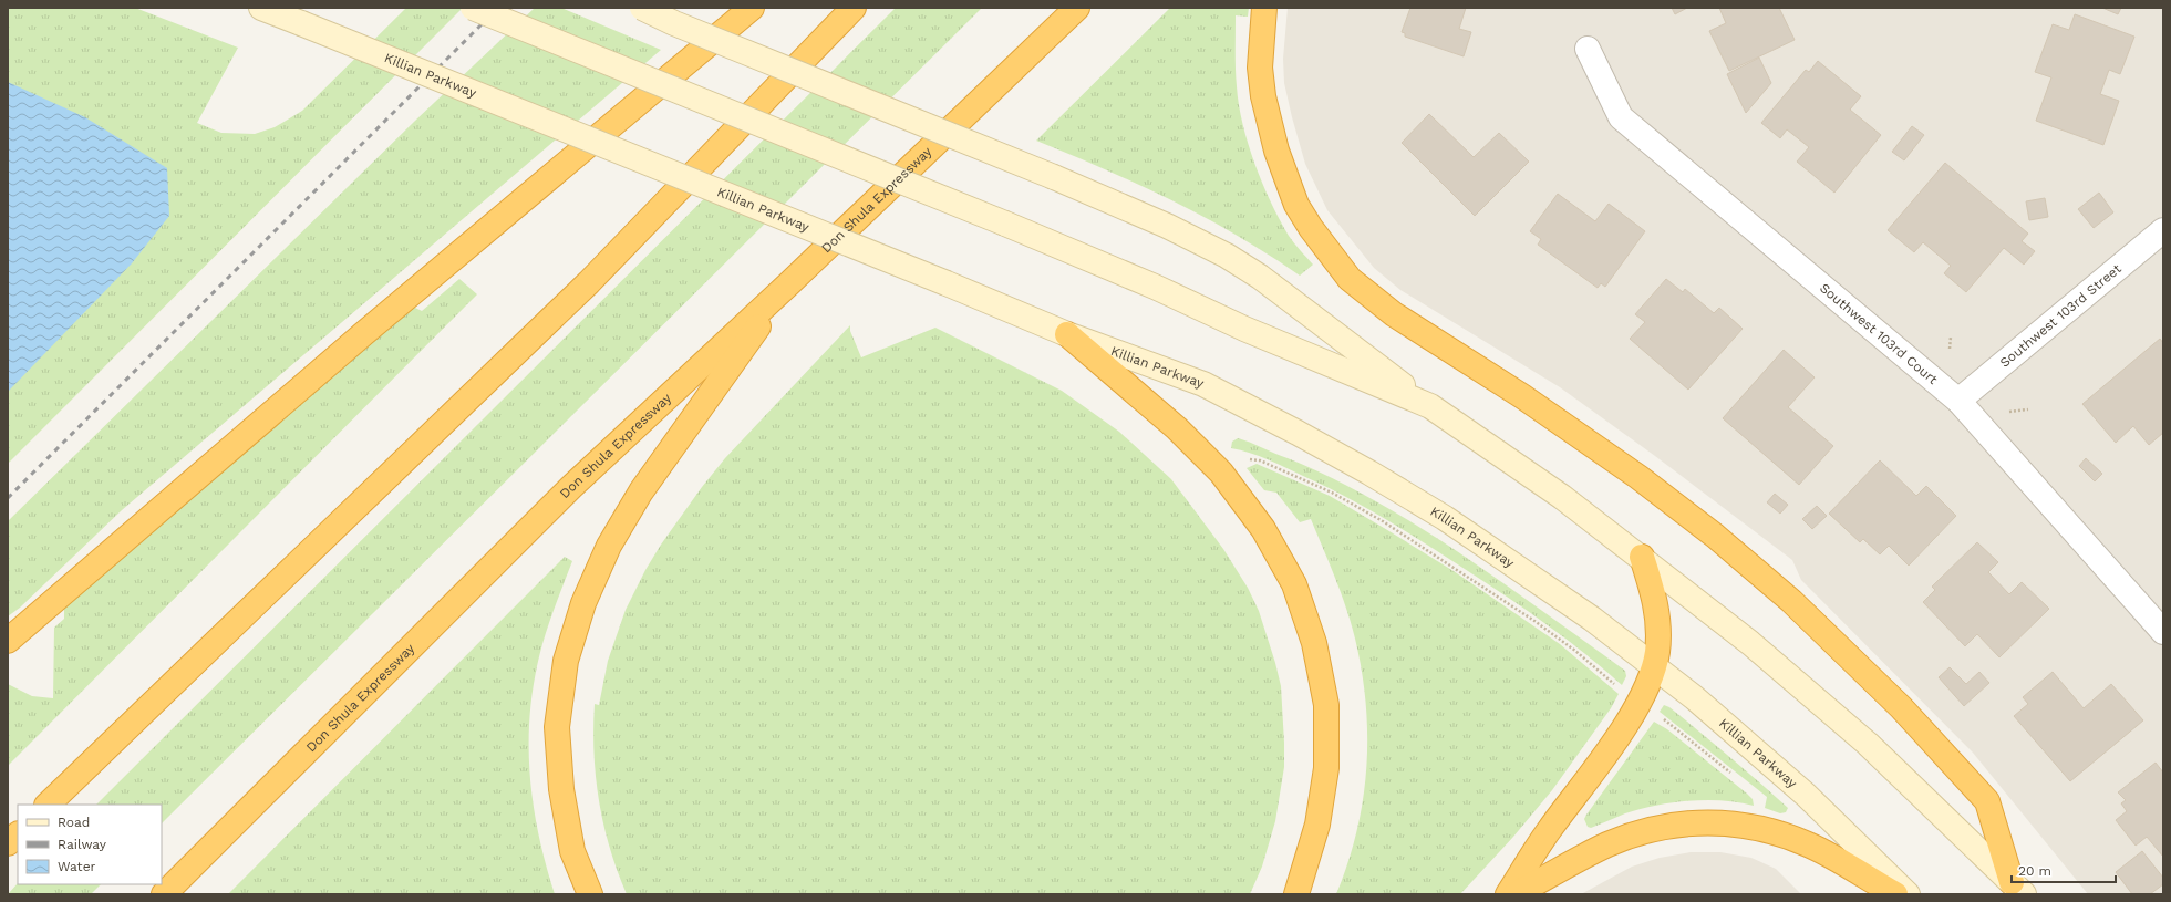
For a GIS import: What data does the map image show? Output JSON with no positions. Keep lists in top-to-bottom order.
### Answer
{
  "streets": {
    "highway": ["Don Shula Expressway"],
    "main road": ["Killian Parkway"],
    "street": ["Southwest 103rd Street", "Southwest 103rd Court"]
  },
  "crossings": [
    ["Southwest 103rd Street", "Southwest 103rd Court"]
  ],
  "legend": ["Road", "Railway", "Water"],
  "scale_bar": "20 m"
}
